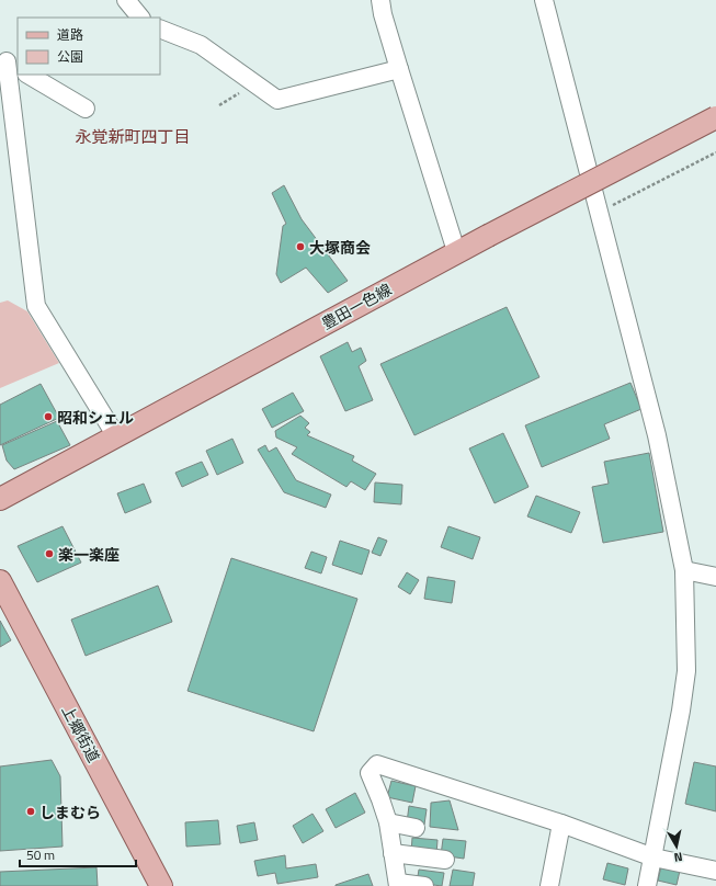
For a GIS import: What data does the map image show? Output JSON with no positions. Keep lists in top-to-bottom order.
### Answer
{
  "streets": {
    "main road": ["豊田一色線", "上郷街道"]
  },
  "districts": ["永覚新町四丁目"],
  "places": [
    "大塚商会",
    "昭和シェル",
    "楽一楽座",
    "しまむら"
  ],
  "legend": ["道路", "公園"],
  "scale_bar": "50 m",
  "north": "bottom"
}
